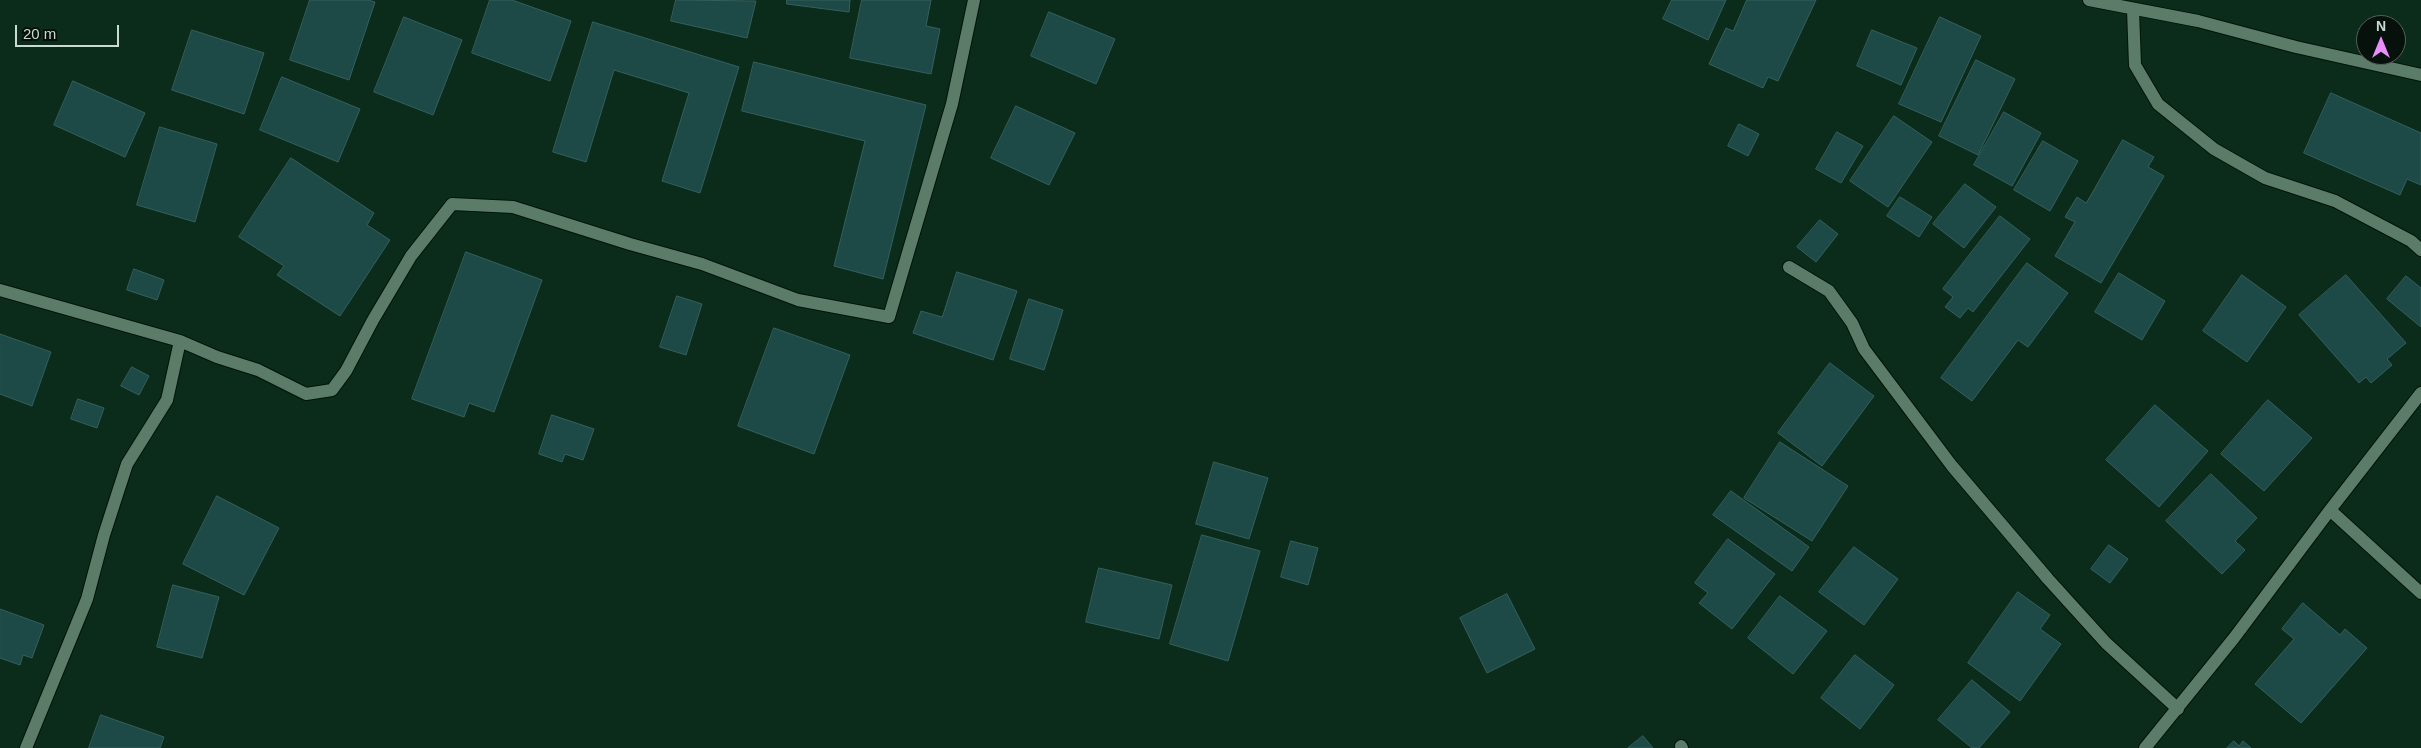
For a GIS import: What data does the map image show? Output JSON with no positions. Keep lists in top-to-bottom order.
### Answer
{
  "scale_bar": "20 m",
  "north": "top"
}
